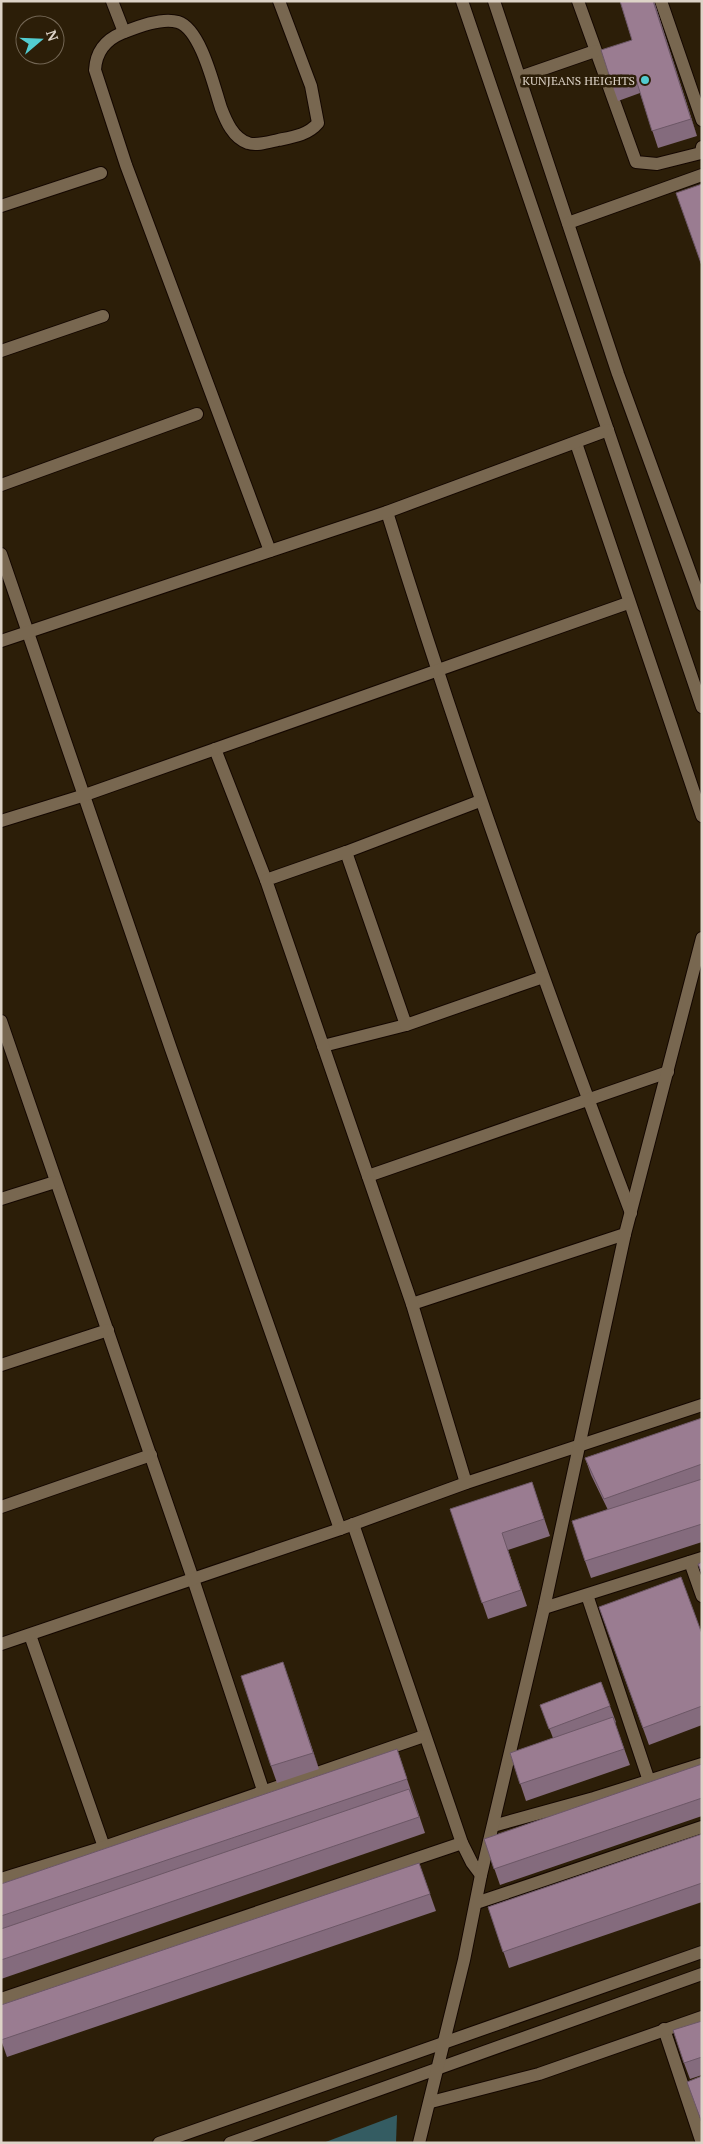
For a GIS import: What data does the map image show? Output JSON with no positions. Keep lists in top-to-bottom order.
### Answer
{
  "places": ["KUNJEANS HEIGHTS"],
  "north": "right"
}
